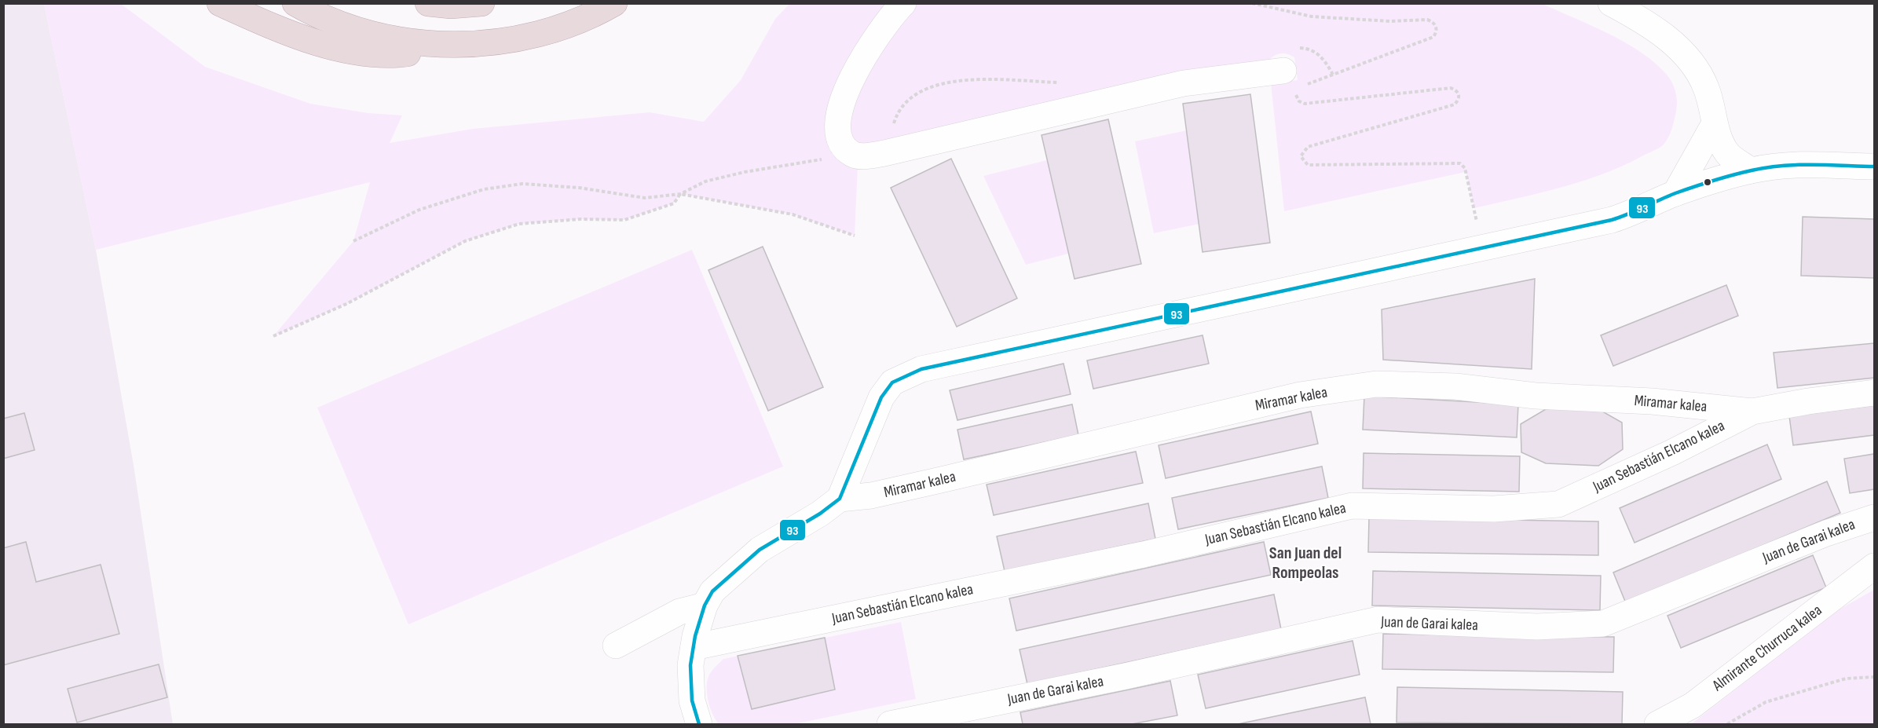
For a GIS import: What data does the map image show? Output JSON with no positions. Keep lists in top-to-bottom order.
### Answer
{
  "streets": {
    "street": [
      "Miramar kalea",
      "Juan Sebastián Elcano kalea",
      "Juan de Garai kalea",
      "Almirante Churruca kalea"
    ]
  },
  "crossings": [
    ["Miramar kalea", "Juan Sebastián Elcano kalea"]
  ],
  "districts": ["San Juan del Rompeolas"],
  "lines": ["transit line 93"]
}
